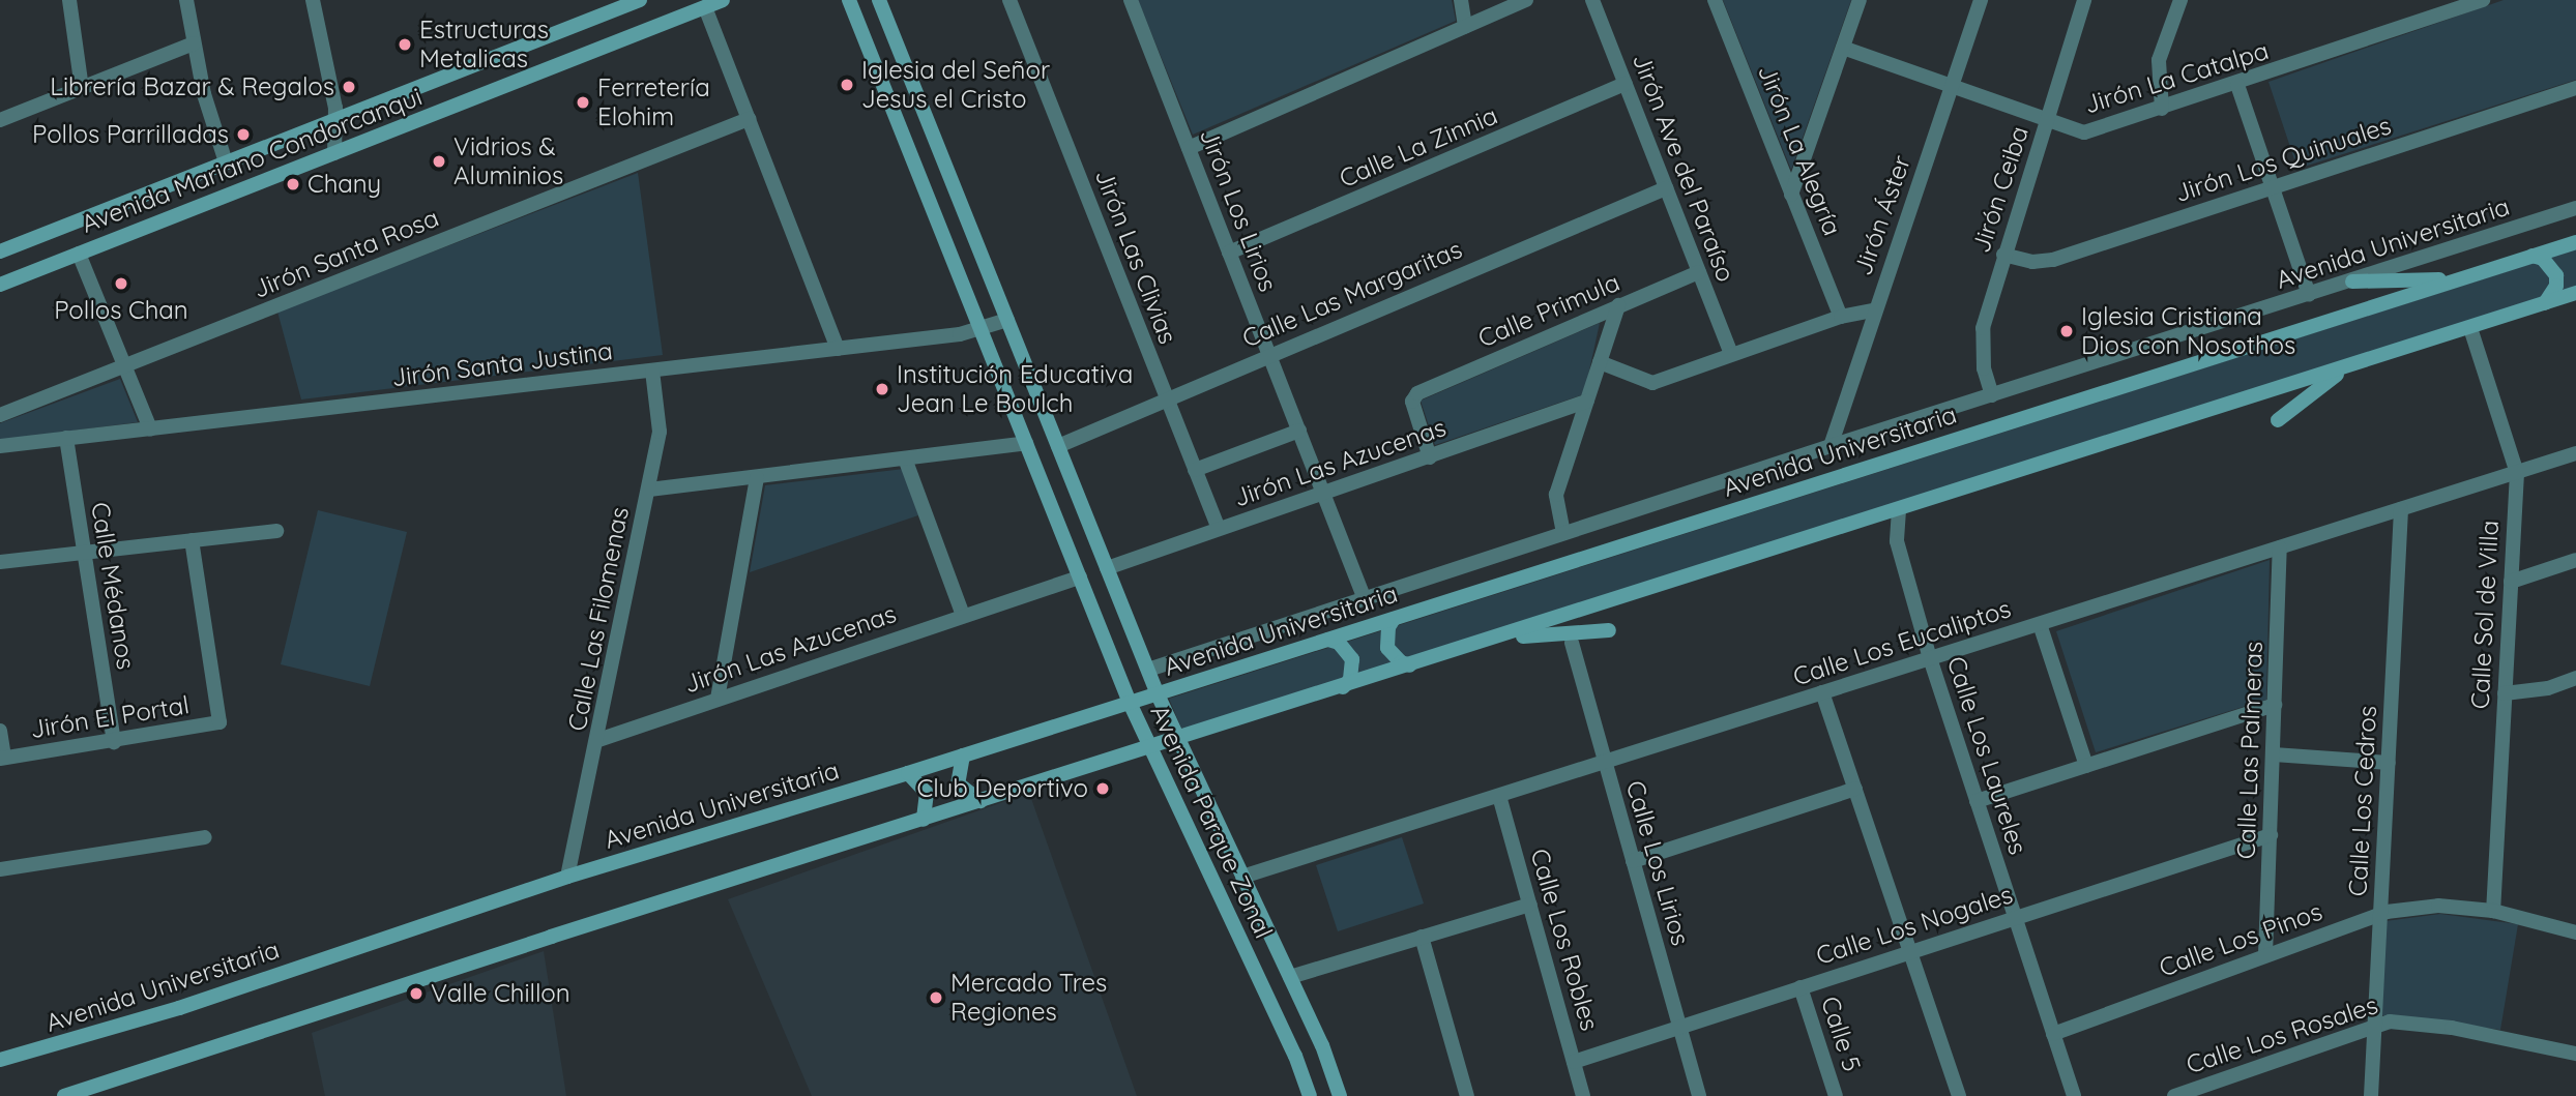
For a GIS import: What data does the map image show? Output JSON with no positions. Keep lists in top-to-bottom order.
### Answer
{
  "streets": {
    "main road": ["Avenida Mariano Condorcanqui", "Avenida Universitaria", "Avenida Parque Zonal"],
    "street": [
      "Jirón La Catalpa",
      "Calle La Zinnia",
      "Jirón La Alegría",
      "Jirón Los Quinuales",
      "Jirón Ave del Paraíso",
      "Jirón Ceiba",
      "Jirón Los Lirios",
      "Jirón Áster",
      "Jirón Santa Rosa",
      "Jirón Las Clivias",
      "Calle Las Margaritas",
      "Calle Primula",
      "Jirón Santa Justina",
      "Jirón Las Azucenas",
      "Calle Médanos",
      "Calle Sol de Villa",
      "Calle Las Filomenas",
      "Calle Los Eucaliptos",
      "Jirón El Portal",
      "Calle Las Palmeras",
      "Calle Los Laureles",
      "Calle Los Cedros",
      "Calle Los Lirios",
      "Calle Los Nogales",
      "Calle Los Robles",
      "Calle Los Pinos",
      "Calle 5",
      "Calle Los Rosales"
    ]
  },
  "crossings": [
    ["Jirón La Catalpa", "Jirón Ceiba"],
    ["Jirón La Catalpa", "Jirón Áster"],
    ["Calle La Zinnia", "Jirón Ave del Paraíso"],
    ["Calle La Zinnia", "Jirón Los Lirios"],
    ["Jirón Los Quinuales", "Jirón Ceiba"],
    ["Jirón Ave del Paraíso", "Calle Las Margaritas"],
    ["Jirón Ave del Paraíso", "Calle Primula"],
    ["Jirón Ceiba", "Avenida Universitaria"],
    ["Jirón Los Lirios", "Avenida Universitaria"],
    ["Jirón Los Lirios", "Calle Las Margaritas"],
    ["Jirón Los Lirios", "Jirón Las Azucenas"],
    ["Jirón Áster", "Avenida Universitaria"],
    ["Avenida Universitaria", "Calle Las Filomenas"],
    ["Avenida Universitaria", "Avenida Parque Zonal"],
    ["Jirón Las Clivias", "Calle Las Margaritas"],
    ["Jirón Las Clivias", "Jirón Las Azucenas"],
    ["Calle Las Margaritas", "Avenida Parque Zonal"],
    ["Calle Primula", "Jirón Las Azucenas"],
    ["Jirón Santa Justina", "Calle Médanos"],
    ["Jirón Santa Justina", "Calle Las Filomenas"],
    ["Jirón Santa Justina", "Avenida Parque Zonal"],
    ["Jirón Las Azucenas", "Calle Las Filomenas"],
    ["Jirón Las Azucenas", "Avenida Parque Zonal"],
    ["Calle Médanos", "Jirón El Portal"],
    ["Calle Sol de Villa", "Calle Los Eucaliptos"],
    ["Calle Sol de Villa", "Calle Los Pinos"],
    ["Calle Los Eucaliptos", "Calle Las Palmeras"],
    ["Calle Los Eucaliptos", "Calle Los Laureles"],
    ["Calle Los Eucaliptos", "Calle Los Cedros"],
    ["Calle Los Eucaliptos", "Avenida Parque Zonal"],
    ["Calle Los Eucaliptos", "Calle Los Lirios"],
    ["Calle Los Eucaliptos", "Calle Los Robles"],
    ["Calle Las Palmeras", "Calle Los Nogales"],
    ["Calle Las Palmeras", "Calle Los Pinos"],
    ["Calle Los Laureles", "Calle Los Nogales"],
    ["Calle Los Laureles", "Calle Los Pinos"],
    ["Calle Los Cedros", "Calle Los Pinos"],
    ["Calle Los Cedros", "Calle Los Rosales"],
    ["Calle Los Lirios", "Calle Los Nogales"],
    ["Calle Los Nogales", "Calle Los Robles"],
    ["Calle Los Nogales", "Calle 5"]
  ],
  "places": [
    "Estructuras Metalicas",
    "Iglesia del Señor Jesus el Cristo",
    "Librería Bazar & Regalos",
    "Ferretería Elohim",
    "Pollos Parrilladas",
    "Vidrios & Aluminios",
    "Chany",
    "Pollos Chan",
    "Iglesia Cristiana Dios con Nosothos",
    "Institución Educativa Jean Le Boulch",
    "Club Deportivo",
    "Valle Chillon",
    "Mercado Tres Regiones"
  ]
}
